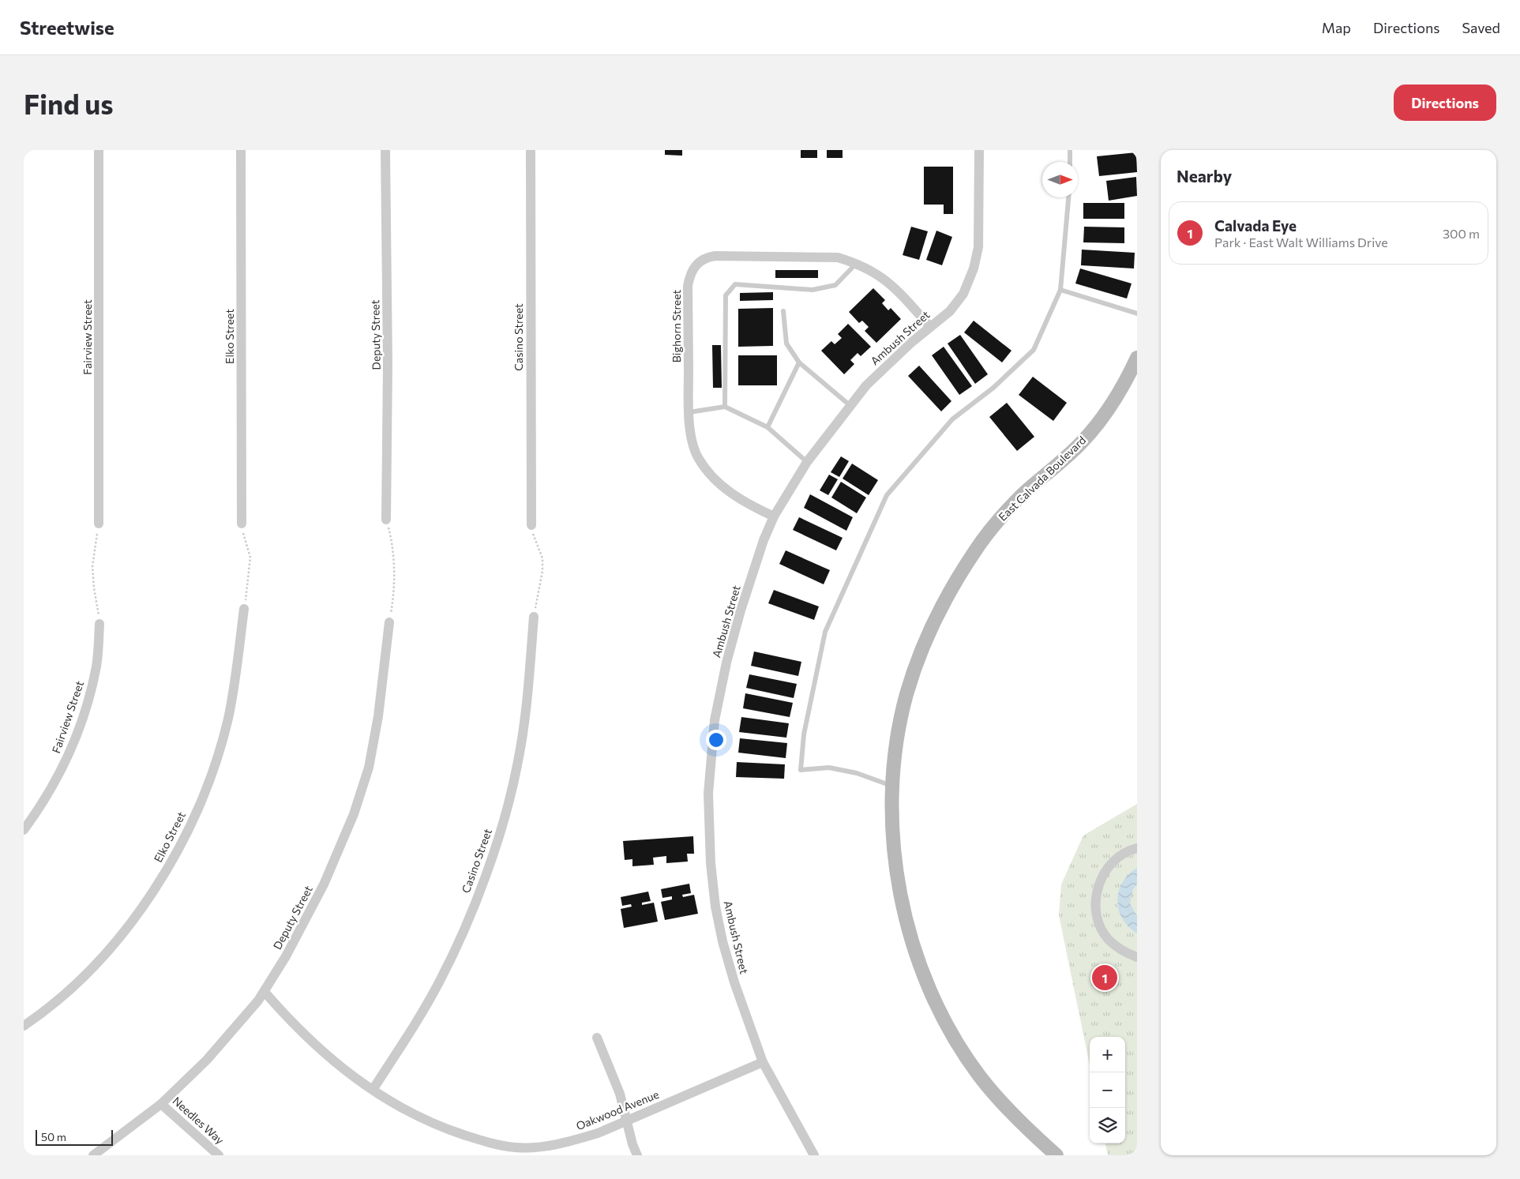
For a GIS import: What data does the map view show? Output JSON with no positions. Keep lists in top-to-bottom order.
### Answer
{
  "streets": {
    "main road": ["East Calvada Boulevard"],
    "street": [
      "Bighorn Street",
      "Deputy Street",
      "Elko Street",
      "Fairview Street",
      "Casino Street",
      "Ambush Street",
      "Oakwood Avenue",
      "Needles Way"
    ]
  },
  "crossings": [
    ["Bighorn Street", "Ambush Street"],
    ["Deputy Street", "Oakwood Avenue"],
    ["Deputy Street", "Needles Way"],
    ["Casino Street", "Oakwood Avenue"],
    ["Ambush Street", "Oakwood Avenue"]
  ],
  "scale_bar": "50 m",
  "north": "right",
  "page": {
    "header": "Streetwise",
    "nav": ["Map", "Directions", "Saved"],
    "buttons": "Directions",
    "title": "Find us",
    "heading": "Nearby",
    "list": [
      {
        "mark": "1",
        "name": "Calvada Eye",
        "note": "Park · East Walt Williams Drive",
        "value": "300 m"
      }
    ],
    "pins": "1",
    "map_buttons": ["+", "−"],
    "scale": "50 m"
  }
}
